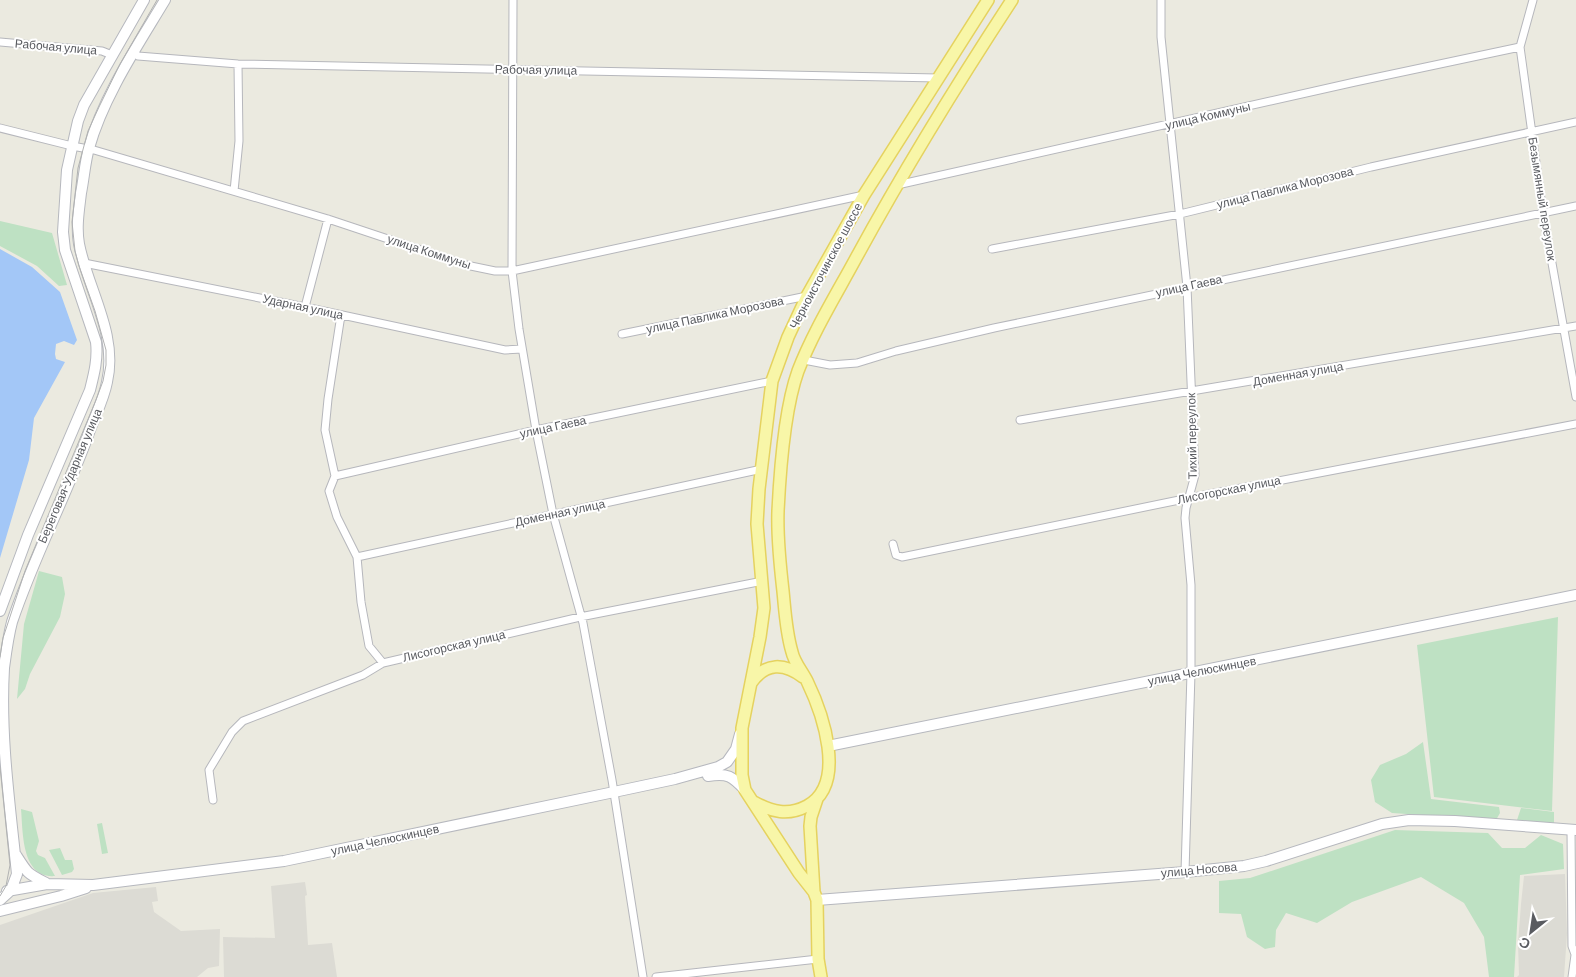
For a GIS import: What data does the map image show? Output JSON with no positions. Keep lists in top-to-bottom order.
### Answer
{
  "streets": {
    "main road": [
      "Черноисточинское шоссе",
      "Береговая-Ударная улица",
      "улица Челюскинцев",
      "улица Носова"
    ],
    "street": [
      "Рабочая улица",
      "улица Коммуны",
      "улица Павлика Морозова",
      "Безымянный переулок",
      "улица Гаева",
      "Ударная улица",
      "Доменная улица",
      "Тихий переулок",
      "Лисогорская улица"
    ]
  },
  "crossings": [
    ["Рабочая улица", "Черноисточинское шоссе"],
    ["Рабочая улица", "Береговая-Ударная улица"],
    ["улица Коммуны", "Безымянный переулок"],
    ["улица Коммуны", "Черноисточинское шоссе"],
    ["улица Коммуны", "Тихий переулок"],
    ["улица Коммуны", "Береговая-Ударная улица"],
    ["улица Павлика Морозова", "Безымянный переулок"],
    ["улица Павлика Морозова", "Черноисточинское шоссе"],
    ["улица Павлика Морозова", "Тихий переулок"],
    ["Безымянный переулок", "улица Гаева"],
    ["Безымянный переулок", "Доменная улица"],
    ["Черноисточинское шоссе", "улица Гаева"],
    ["Черноисточинское шоссе", "Доменная улица"],
    ["Черноисточинское шоссе", "Лисогорская улица"],
    ["Черноисточинское шоссе", "улица Челюскинцев"],
    ["улица Гаева", "Тихий переулок"],
    ["Ударная улица", "Береговая-Ударная улица"],
    ["Доменная улица", "Тихий переулок"],
    ["Тихий переулок", "Лисогорская улица"],
    ["Тихий переулок", "улица Челюскинцев"],
    ["Тихий переулок", "улица Носова"],
    ["Береговая-Ударная улица", "улица Челюскинцев"]
  ],
  "north": "bottom left"
}
